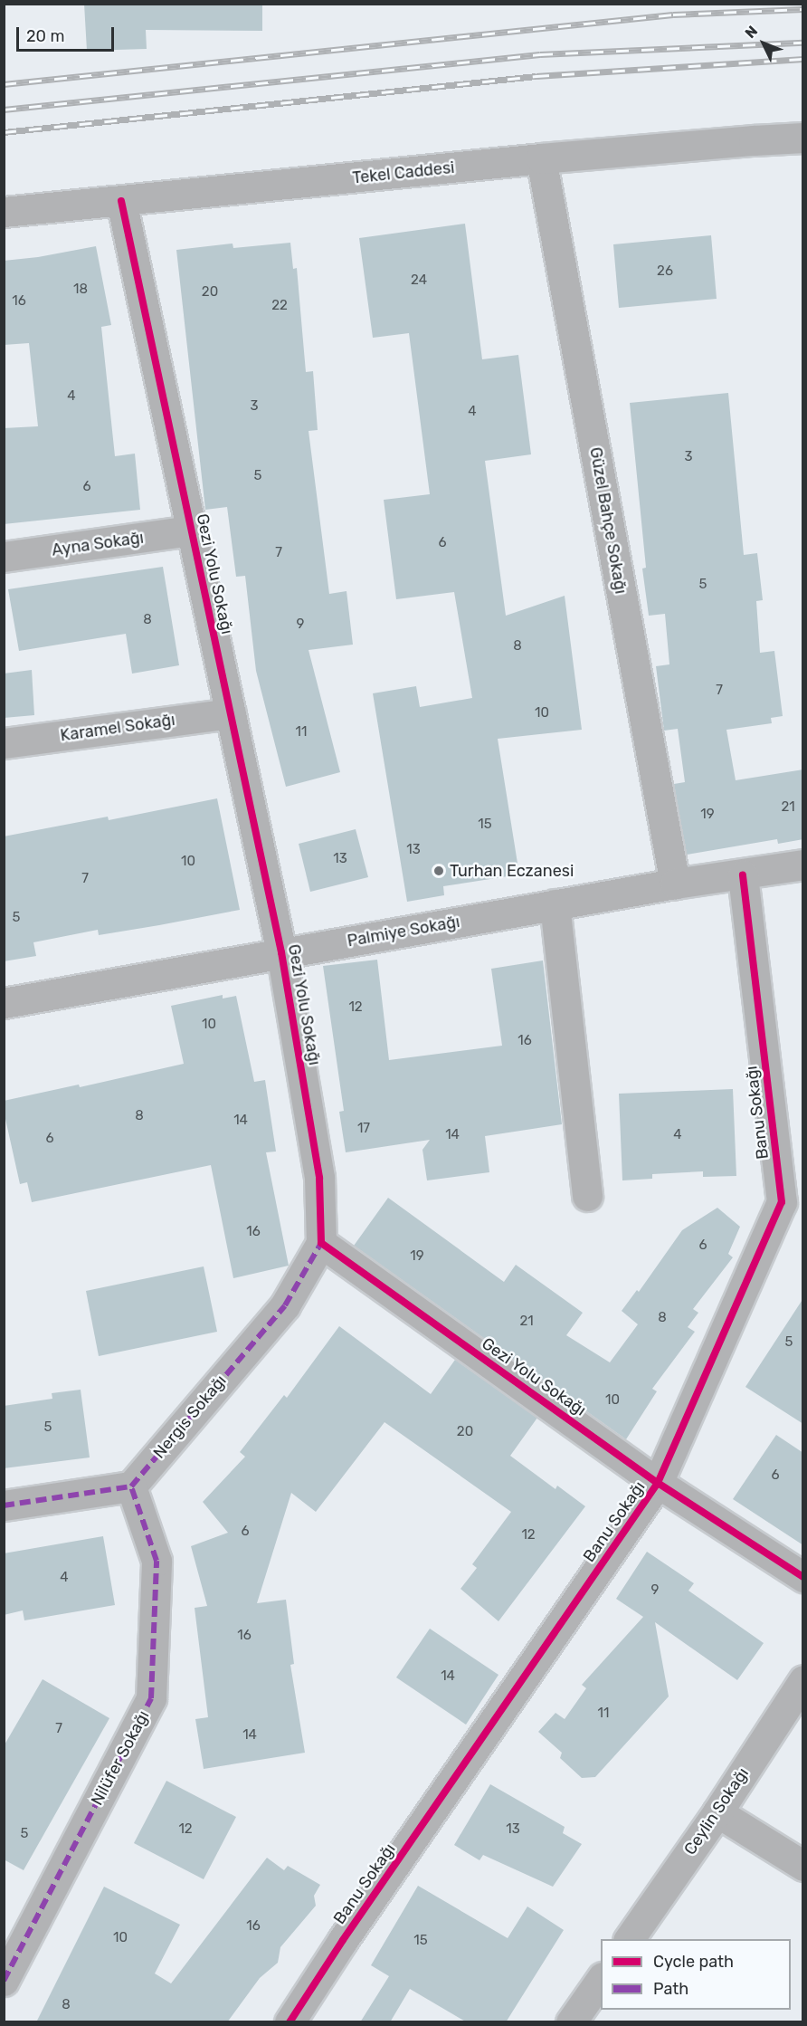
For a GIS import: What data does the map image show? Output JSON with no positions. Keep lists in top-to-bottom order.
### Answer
{
  "streets": {
    "street": [
      "Tekel Caddesi",
      "Güzel Bahçe Sokağı",
      "Ayna Sokağı",
      "Gezi Yolu Sokağı",
      "Karamel Sokağı",
      "Palmiye Sokağı",
      "Banu Sokağı",
      "Nergis Sokağı",
      "Nilüfer Sokağı",
      "Ceylin Sokağı"
    ]
  },
  "crossings": [
    ["Tekel Caddesi", "Güzel Bahçe Sokağı"],
    ["Tekel Caddesi", "Gezi Yolu Sokağı"],
    ["Güzel Bahçe Sokağı", "Palmiye Sokağı"],
    ["Ayna Sokağı", "Gezi Yolu Sokağı"],
    ["Gezi Yolu Sokağı", "Karamel Sokağı"],
    ["Gezi Yolu Sokağı", "Palmiye Sokağı"],
    ["Gezi Yolu Sokağı", "Banu Sokağı"],
    ["Gezi Yolu Sokağı", "Nergis Sokağı"],
    ["Palmiye Sokağı", "Banu Sokağı"],
    ["Nergis Sokağı", "Nilüfer Sokağı"]
  ],
  "places": ["Turhan Eczanesi"],
  "house_numbers": [
    "26",
    "24",
    "18",
    "20",
    "16",
    "22",
    "4",
    "3",
    "4",
    "3",
    "5",
    "6",
    "6",
    "7",
    "5",
    "8",
    "9",
    "8",
    "7",
    "10",
    "11",
    "21",
    "19",
    "15",
    "13",
    "13",
    "10",
    "7",
    "5",
    "12",
    "10",
    "16",
    "8",
    "14",
    "17",
    "14",
    "4",
    "6",
    "16",
    "6",
    "19",
    "8",
    "21",
    "5",
    "10",
    "5",
    "20",
    "6",
    "6",
    "12",
    "4",
    "9",
    "16",
    "14",
    "11",
    "7",
    "14",
    "12",
    "13",
    "5",
    "16",
    "10",
    "15",
    "8"
  ],
  "legend": ["Cycle path", "Path"],
  "scale_bar": "20 m",
  "north": "top left"
}
